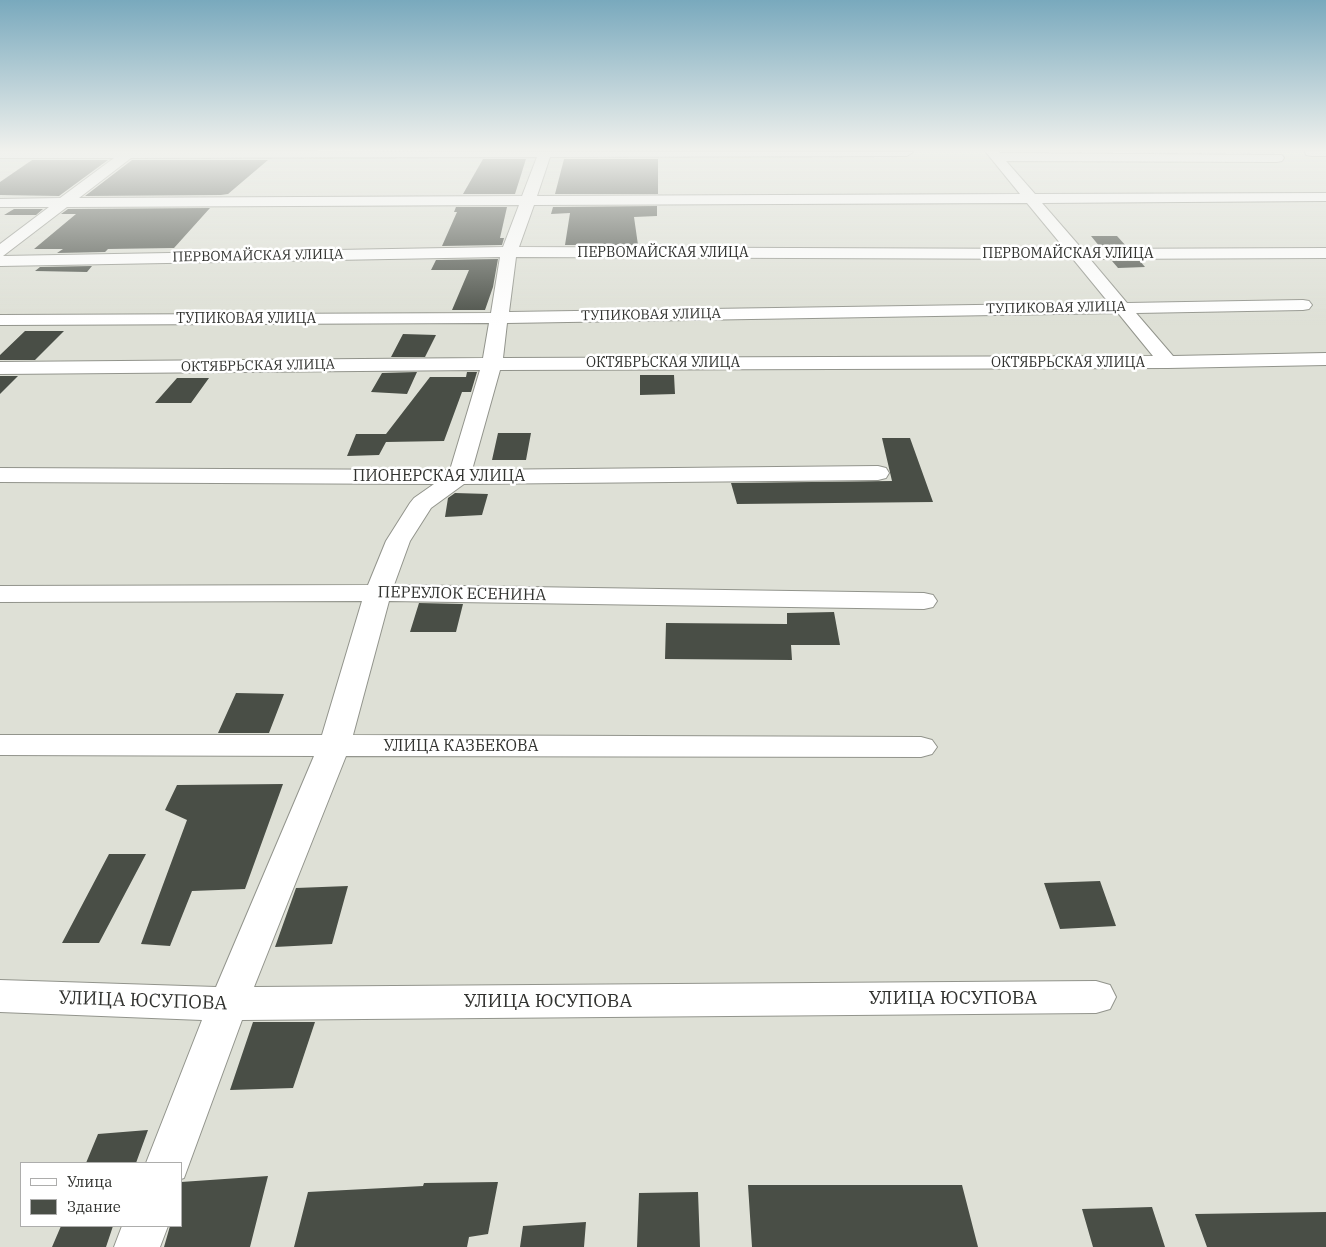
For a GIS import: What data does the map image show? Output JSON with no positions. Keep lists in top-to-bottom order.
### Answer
{
  "streets": {
    "street": [
      "ПЕРВОМАЙСКАЯ УЛИЦА",
      "ТУПИКОВАЯ УЛИЦА",
      "ОКТЯБРЬСКАЯ УЛИЦА",
      "ПИОНЕРСКАЯ УЛИЦА",
      "ПЕРЕУЛОК ЕСЕНИНА",
      "УЛИЦА КАЗБЕКОВА",
      "УЛИЦА ЮСУПОВА"
    ]
  },
  "legend": ["Улица", "Здание"]
}
